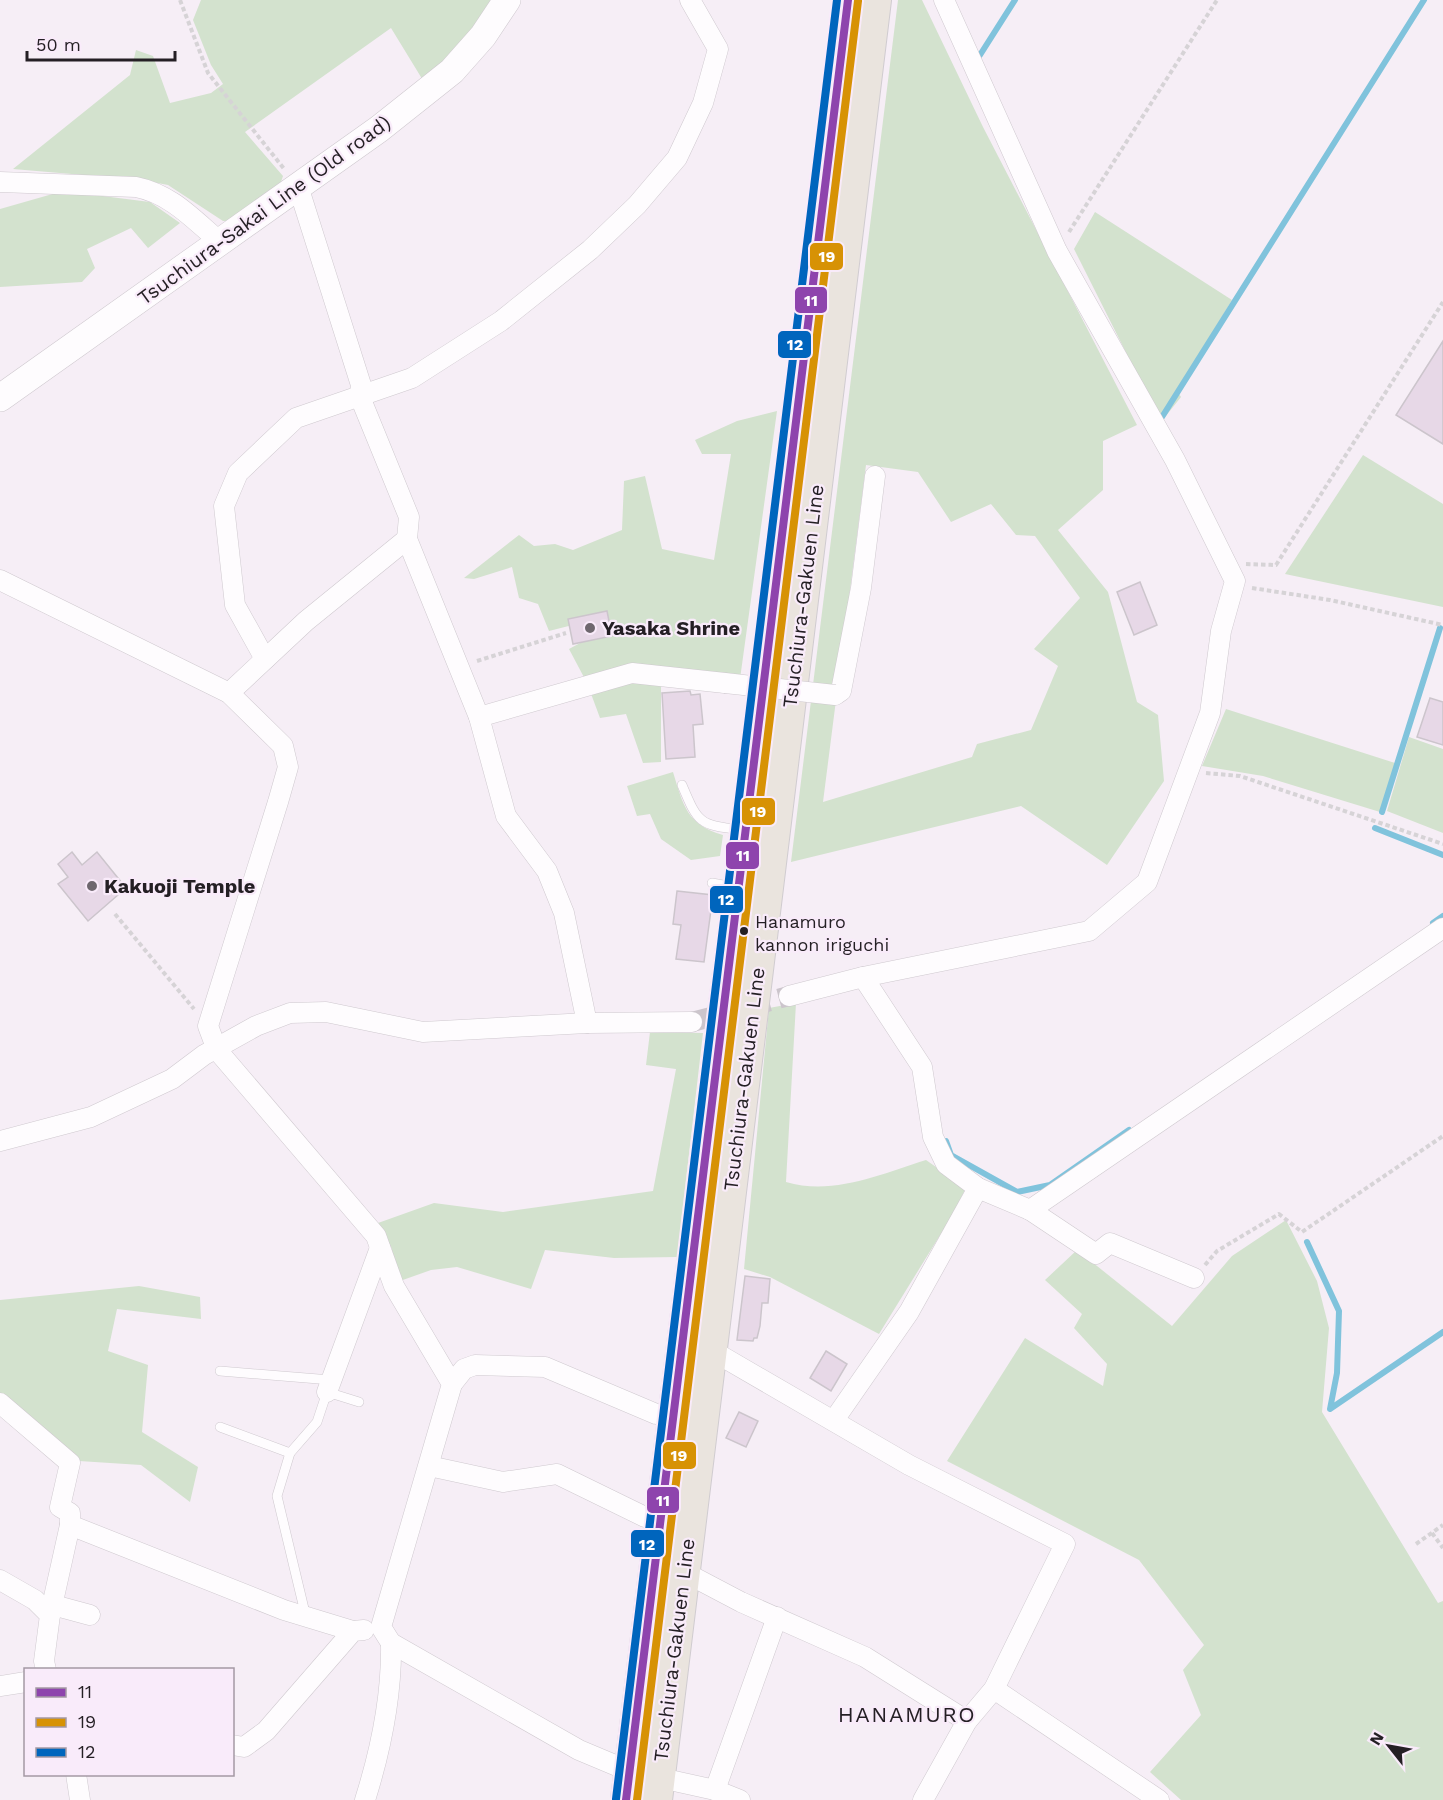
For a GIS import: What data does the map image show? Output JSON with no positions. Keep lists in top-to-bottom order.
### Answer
{
  "streets": {
    "main road": ["Tsuchiura-Gakuen Line"],
    "street": ["Tsuchiura-Sakai Line (Old road)"]
  },
  "districts": ["HANAMURO"],
  "places": ["Yasaka Shrine", "Kakuoji Temple", "Hanamuro kannon iriguchi"],
  "lines": ["transit line 11", "transit line 12", "transit line 19"],
  "legend": ["11", "19", "12"],
  "scale_bar": "50 m",
  "north": "top left"
}
